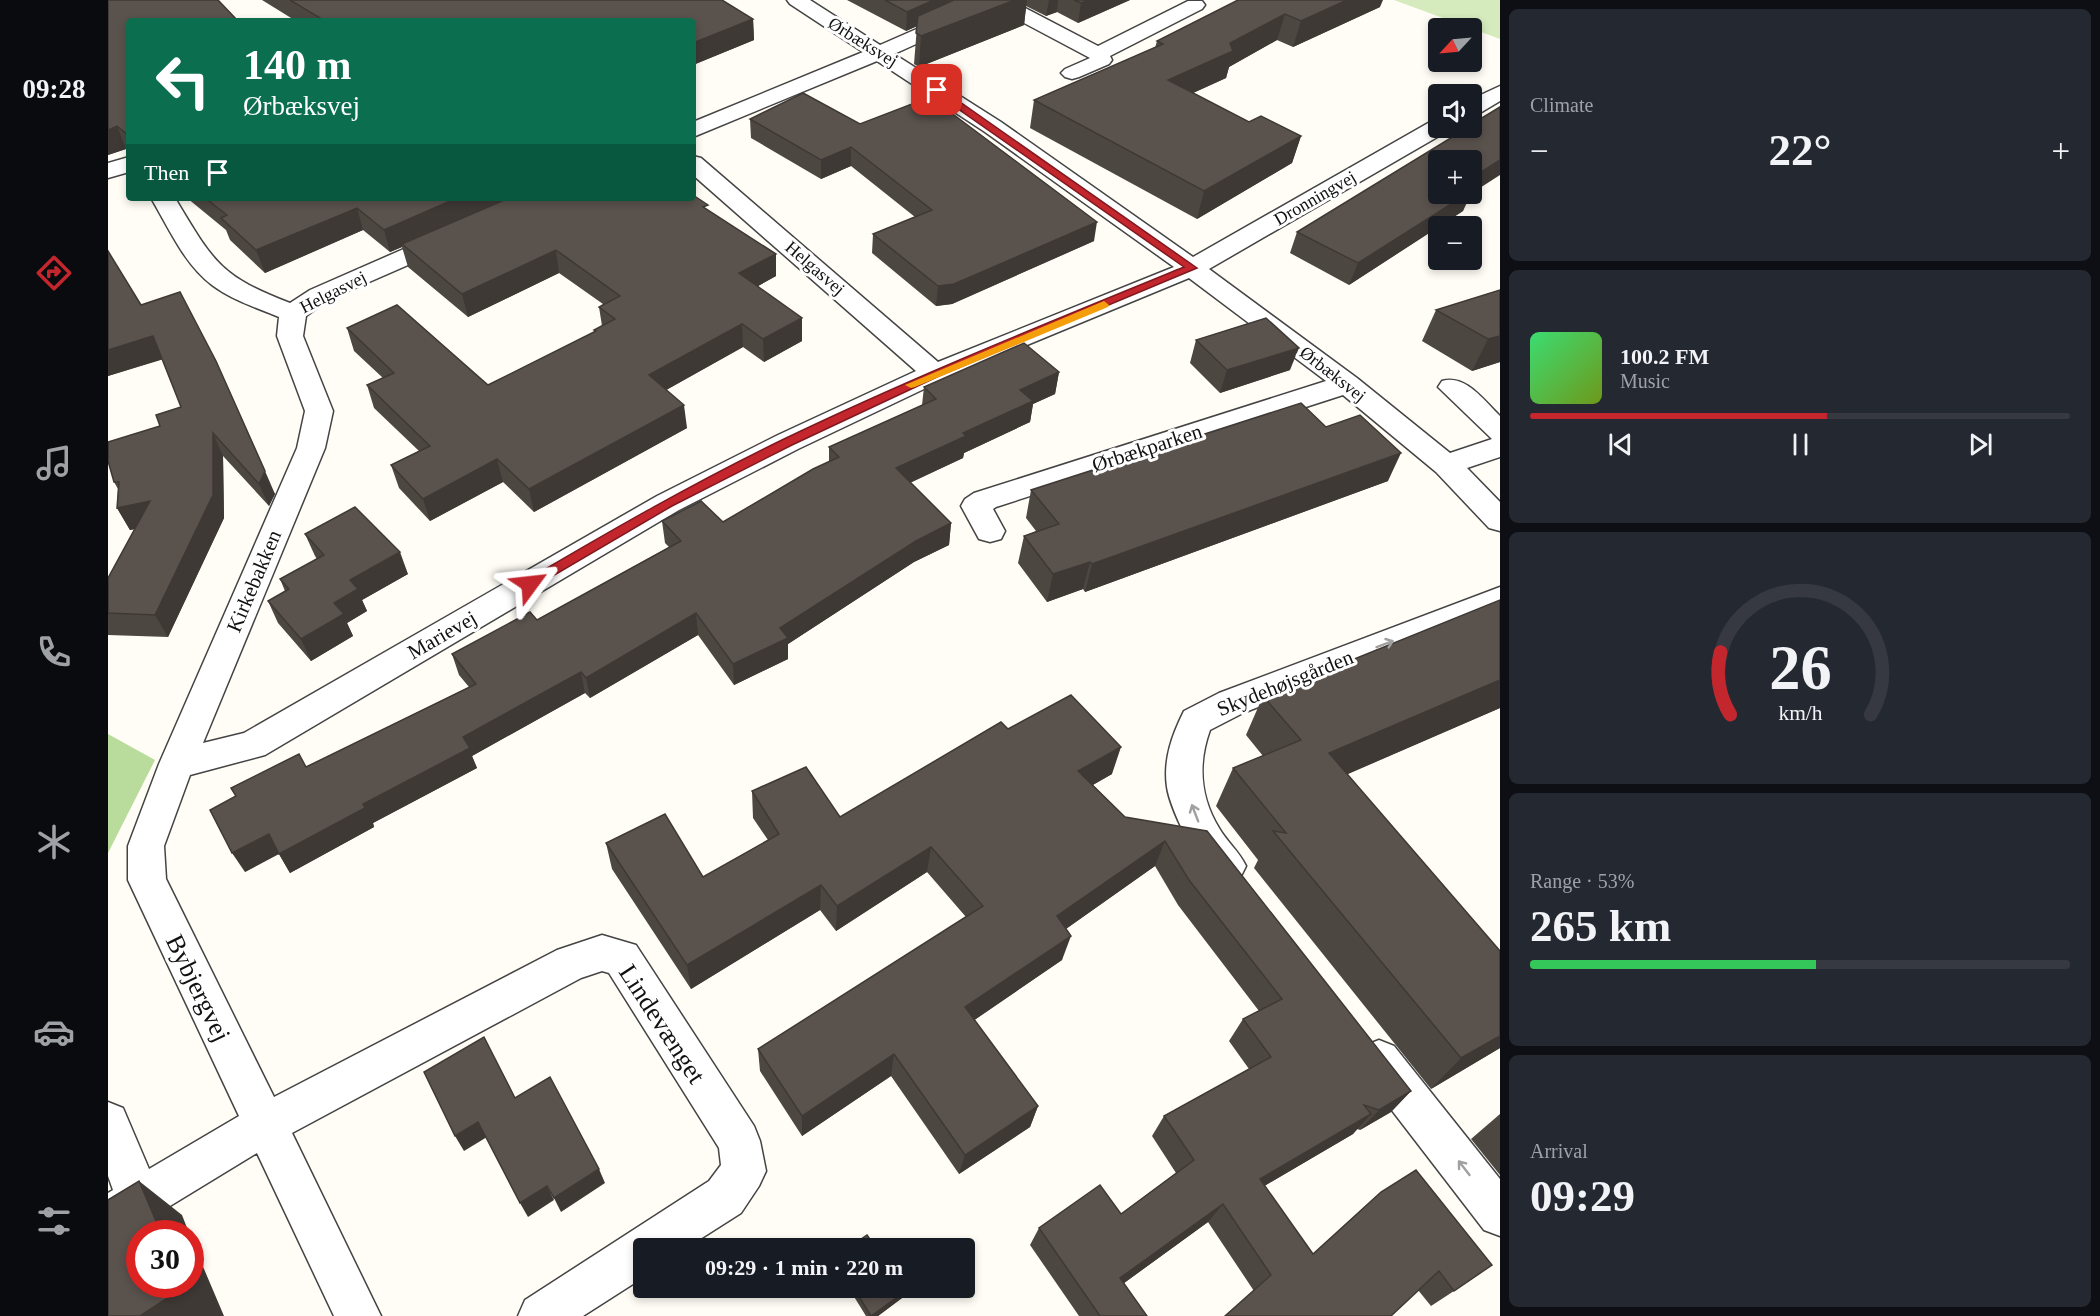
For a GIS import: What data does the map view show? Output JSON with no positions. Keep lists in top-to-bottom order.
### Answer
{
  "streets": {
    "street": [
      "Ørbæksvej",
      "Dronningvej",
      "Helgasvej",
      "Ørbækparken",
      "Kirkebakken",
      "Marievej",
      "Skydehøjsgården",
      "Bybjergvej",
      "Lindevænget"
    ]
  },
  "crossings": [
    ["Ørbæksvej", "Dronningvej"],
    ["Ørbæksvej", "Ørbækparken"],
    ["Ørbæksvej", "Marievej"],
    ["Dronningvej", "Marievej"],
    ["Helgasvej", "Kirkebakken"],
    ["Helgasvej", "Marievej"],
    ["Kirkebakken", "Marievej"],
    ["Kirkebakken", "Bybjergvej"],
    ["Bybjergvej", "Lindevænget"]
  ],
  "north": "bottom left",
  "page": {
    "tabs": "09:28",
    "tile": [
      "Climate",
      ["Range · 53%", "265 km"],
      ["Arrival", "09:29"]
    ],
    "map_buttons": ["+", "−"],
    "turn": ["140 m", "Ørbæksvej"],
    "heat": ["−", "22°", "+"],
    "then": "Then",
    "song": ["100.2 FM", "Music"],
    "limit": "30",
    "trip": "09:29 · 1 min · 220 m",
    "gauge": ["26", "km/h"]
  }
}
